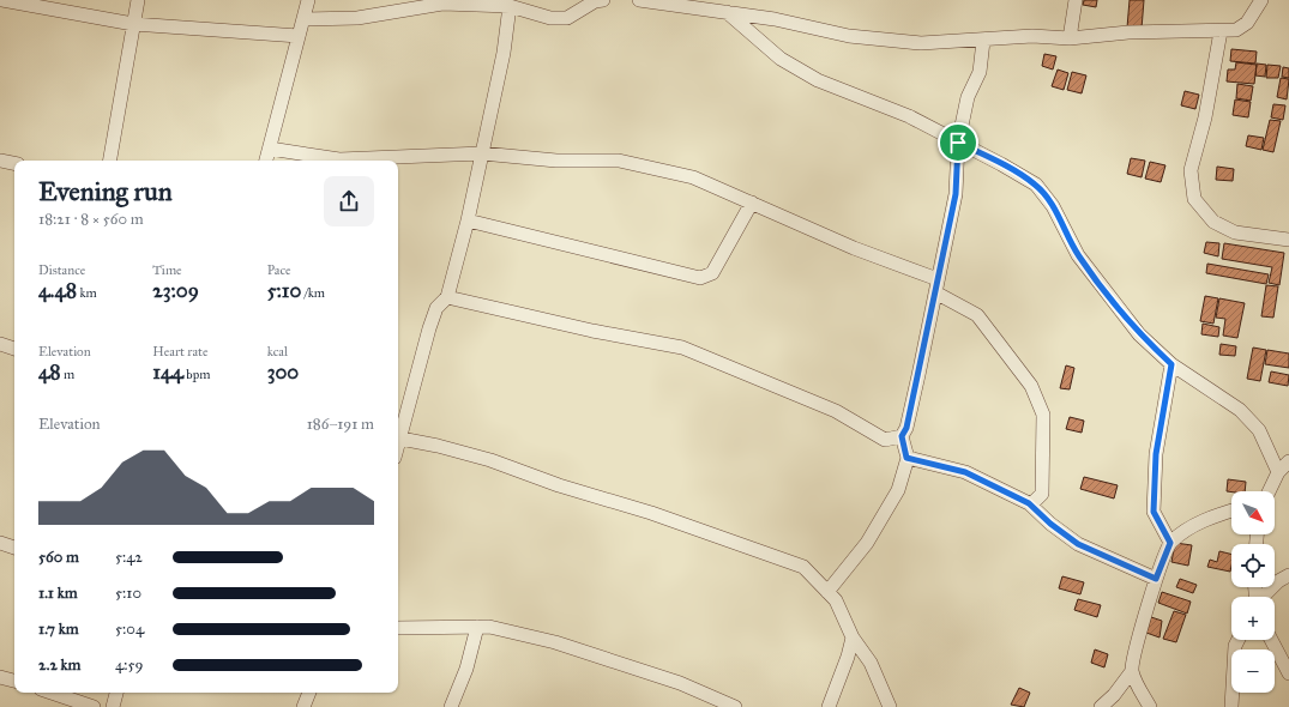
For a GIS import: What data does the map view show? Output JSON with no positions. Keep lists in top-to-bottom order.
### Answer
{
  "north": "bottom right",
  "page": {
    "heading": ["Evening run", "18:21 · 8 × 560 m"],
    "stats": [
      ["Distance", "4.48 km"],
      ["Time", "23:09"],
      ["Pace", "5:10 /km"],
      ["Elevation", "48 m"],
      ["Heart rate", "144 bpm"],
      ["kcal", "300"]
    ],
    "chart": ["Elevation", "186–191 m"],
    "map_buttons": ["+", "−"],
    "list": [
      {
        "name": "560 m",
        "note": "5:42"
      },
      {
        "name": "1.1 km",
        "note": "5:10"
      },
      {
        "name": "1.7 km",
        "note": "5:04"
      },
      {
        "name": "2.2 km",
        "note": "4:59"
      }
    ]
  }
}
